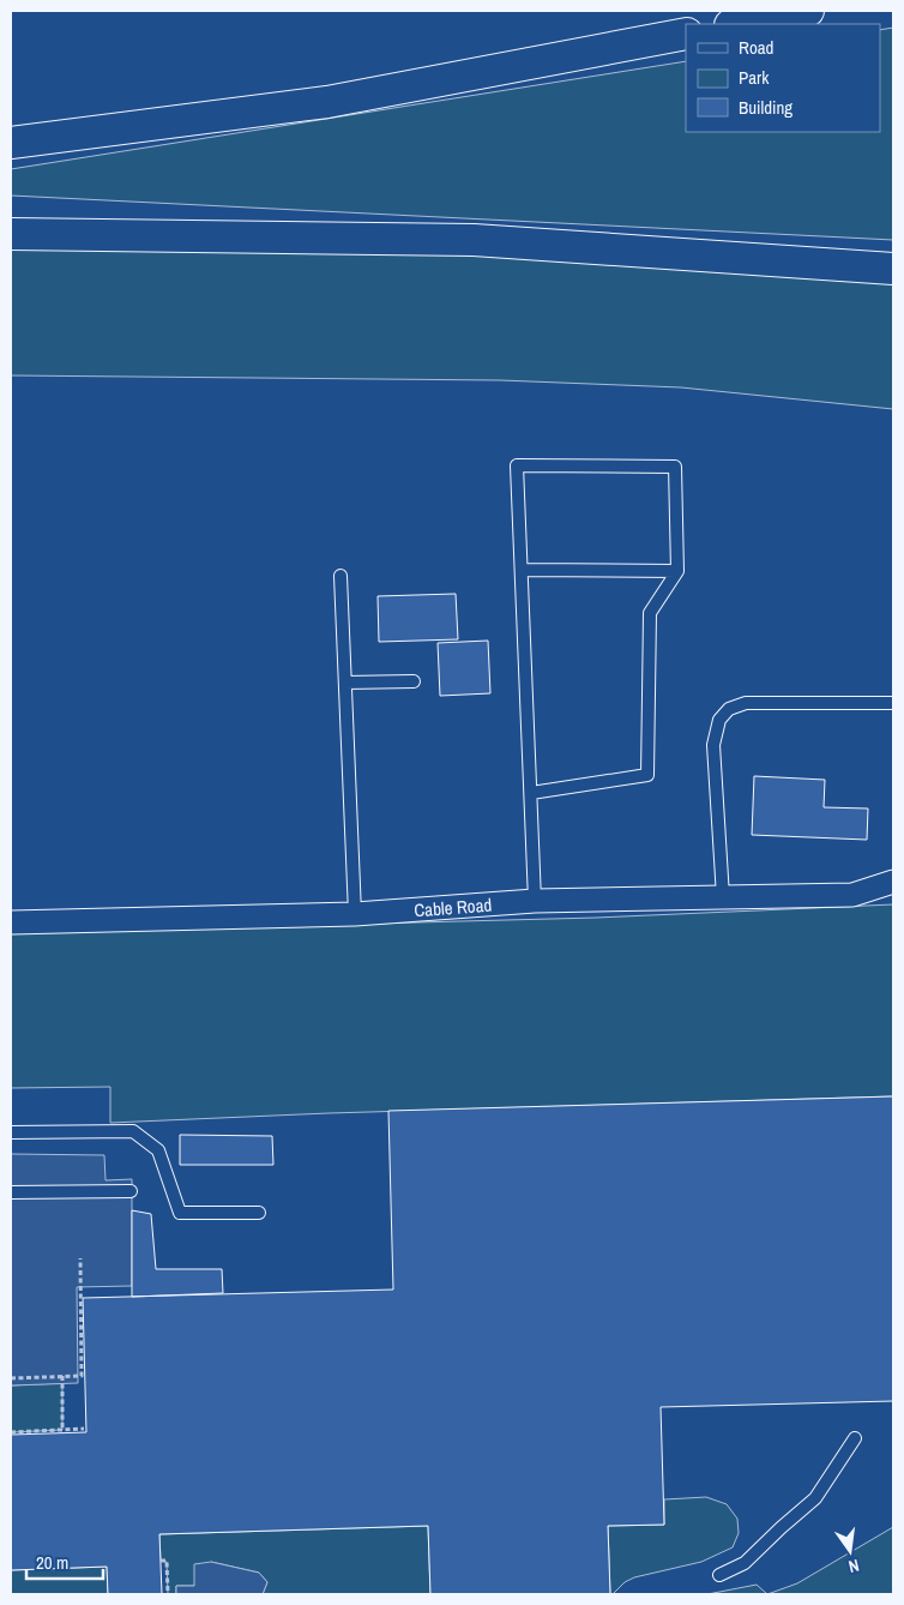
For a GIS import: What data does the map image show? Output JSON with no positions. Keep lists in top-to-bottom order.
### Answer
{
  "streets": {
    "street": ["Cable Road"]
  },
  "legend": ["Road", "Park", "Building"],
  "scale_bar": "20 m",
  "north": "bottom"
}
